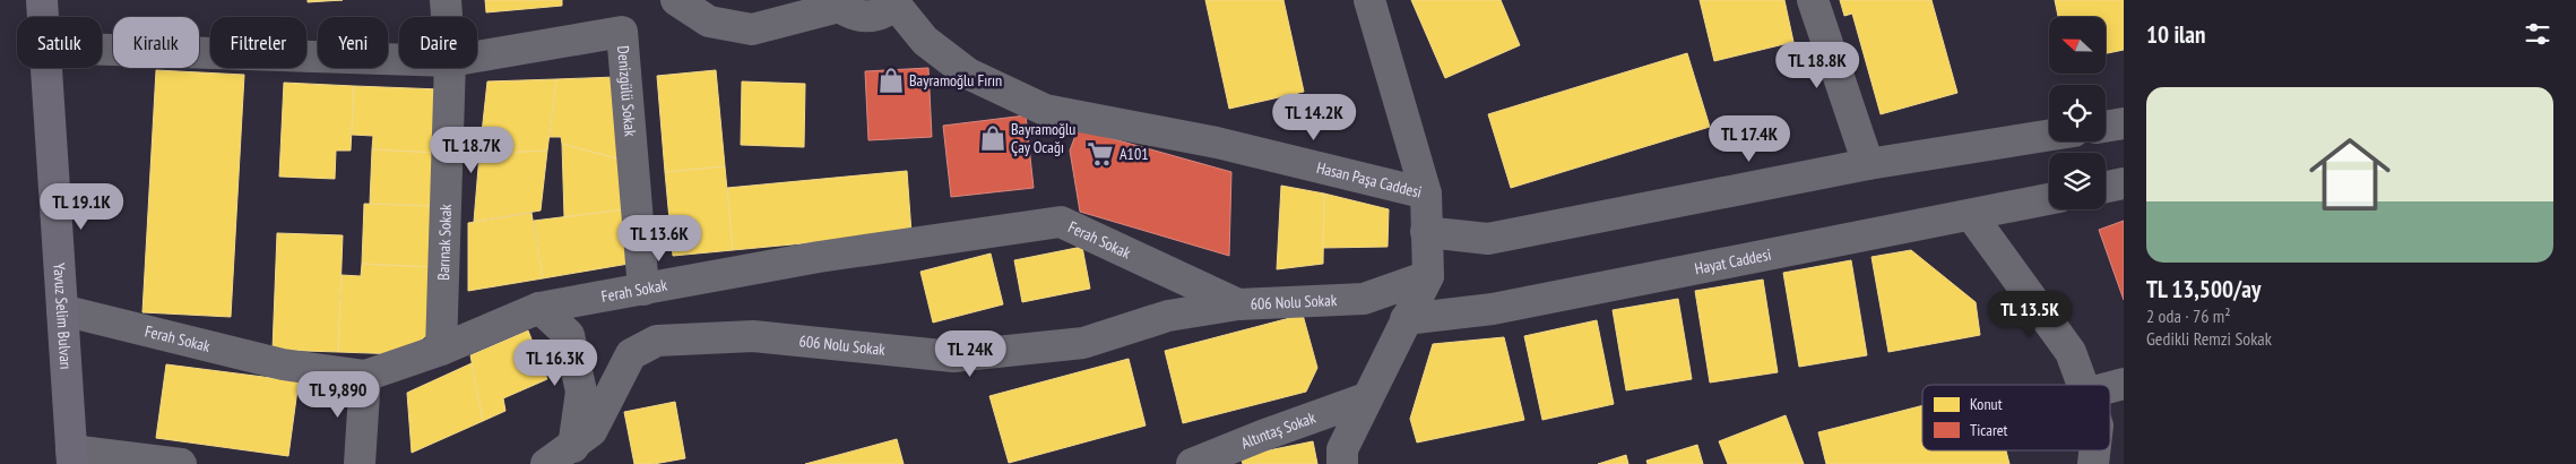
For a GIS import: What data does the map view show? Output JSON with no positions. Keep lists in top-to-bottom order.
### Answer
{
  "streets": {
    "main road": ["Yavuz Selim Bulvarı"],
    "street": [
      "Denizgülü Sokak",
      "Hasan Paşa Caddesi",
      "Ferah Sokak",
      "Barınak Sokak",
      "Hayat Caddesi",
      "606 Nolu Sokak",
      "Altıntaş Sokak"
    ]
  },
  "crossings": [
    ["Denizgülü Sokak", "Ferah Sokak"],
    ["Hasan Paşa Caddesi", "Hayat Caddesi"],
    ["Hasan Paşa Caddesi", "606 Nolu Sokak"],
    ["Hasan Paşa Caddesi", "Altıntaş Sokak"],
    ["Ferah Sokak", "Barınak Sokak"],
    ["Ferah Sokak", "606 Nolu Sokak"],
    ["Ferah Sokak", "Yavuz Selim Bulvarı"]
  ],
  "places": {
    "shop": ["Bayramoğlu Fırın", "Bayramoğlu Çay Ocağı"],
    "supermarket": ["A101"]
  },
  "legend": ["Konut", "Ticaret"],
  "north": "left",
  "page": {
    "heading": "10 ilan",
    "chip": [
      "Satılık",
      "Kiralık",
      "Filtreler",
      "Yeni",
      "Daire"
    ],
    "price": [
      "TL 18.8K",
      "TL 14.2K",
      "TL 17.4K",
      "TL 18.7K",
      "TL 19.1K",
      "TL 13.6K",
      "TL 13.5K",
      "TL 24K",
      "TL 16.3K",
      "TL 9,890"
    ],
    "list": [
      {
        "name": "TL 13,500/ay",
        "note": "2 oda · 76 m² · Gedikli Remzi Sokak"
      }
    ]
  }
}
